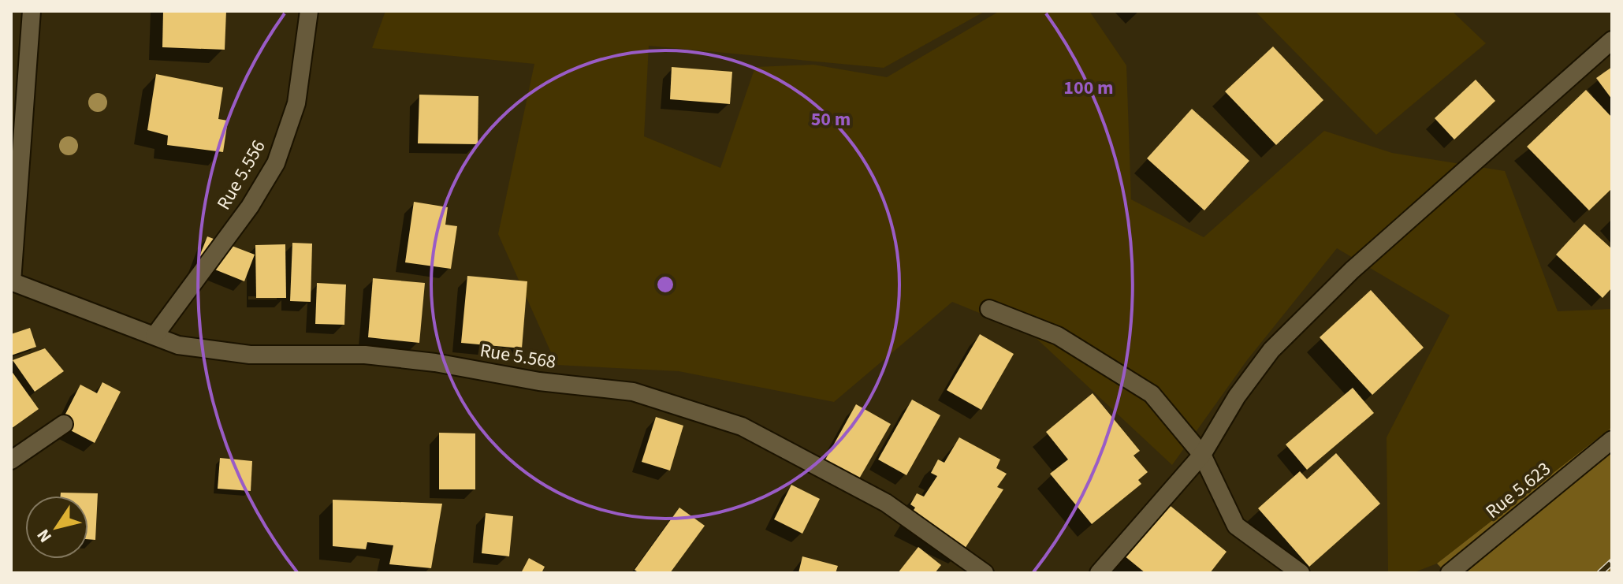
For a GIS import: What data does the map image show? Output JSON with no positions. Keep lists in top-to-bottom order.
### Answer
{
  "streets": {
    "street": ["Rue 5.556", "Rue 5.568", "Rue 5.623"]
  },
  "crossings": [
    ["Rue 5.556", "Rue 5.568"]
  ],
  "north": "bottom left",
  "rings": ["100 m", "50 m"]
}
